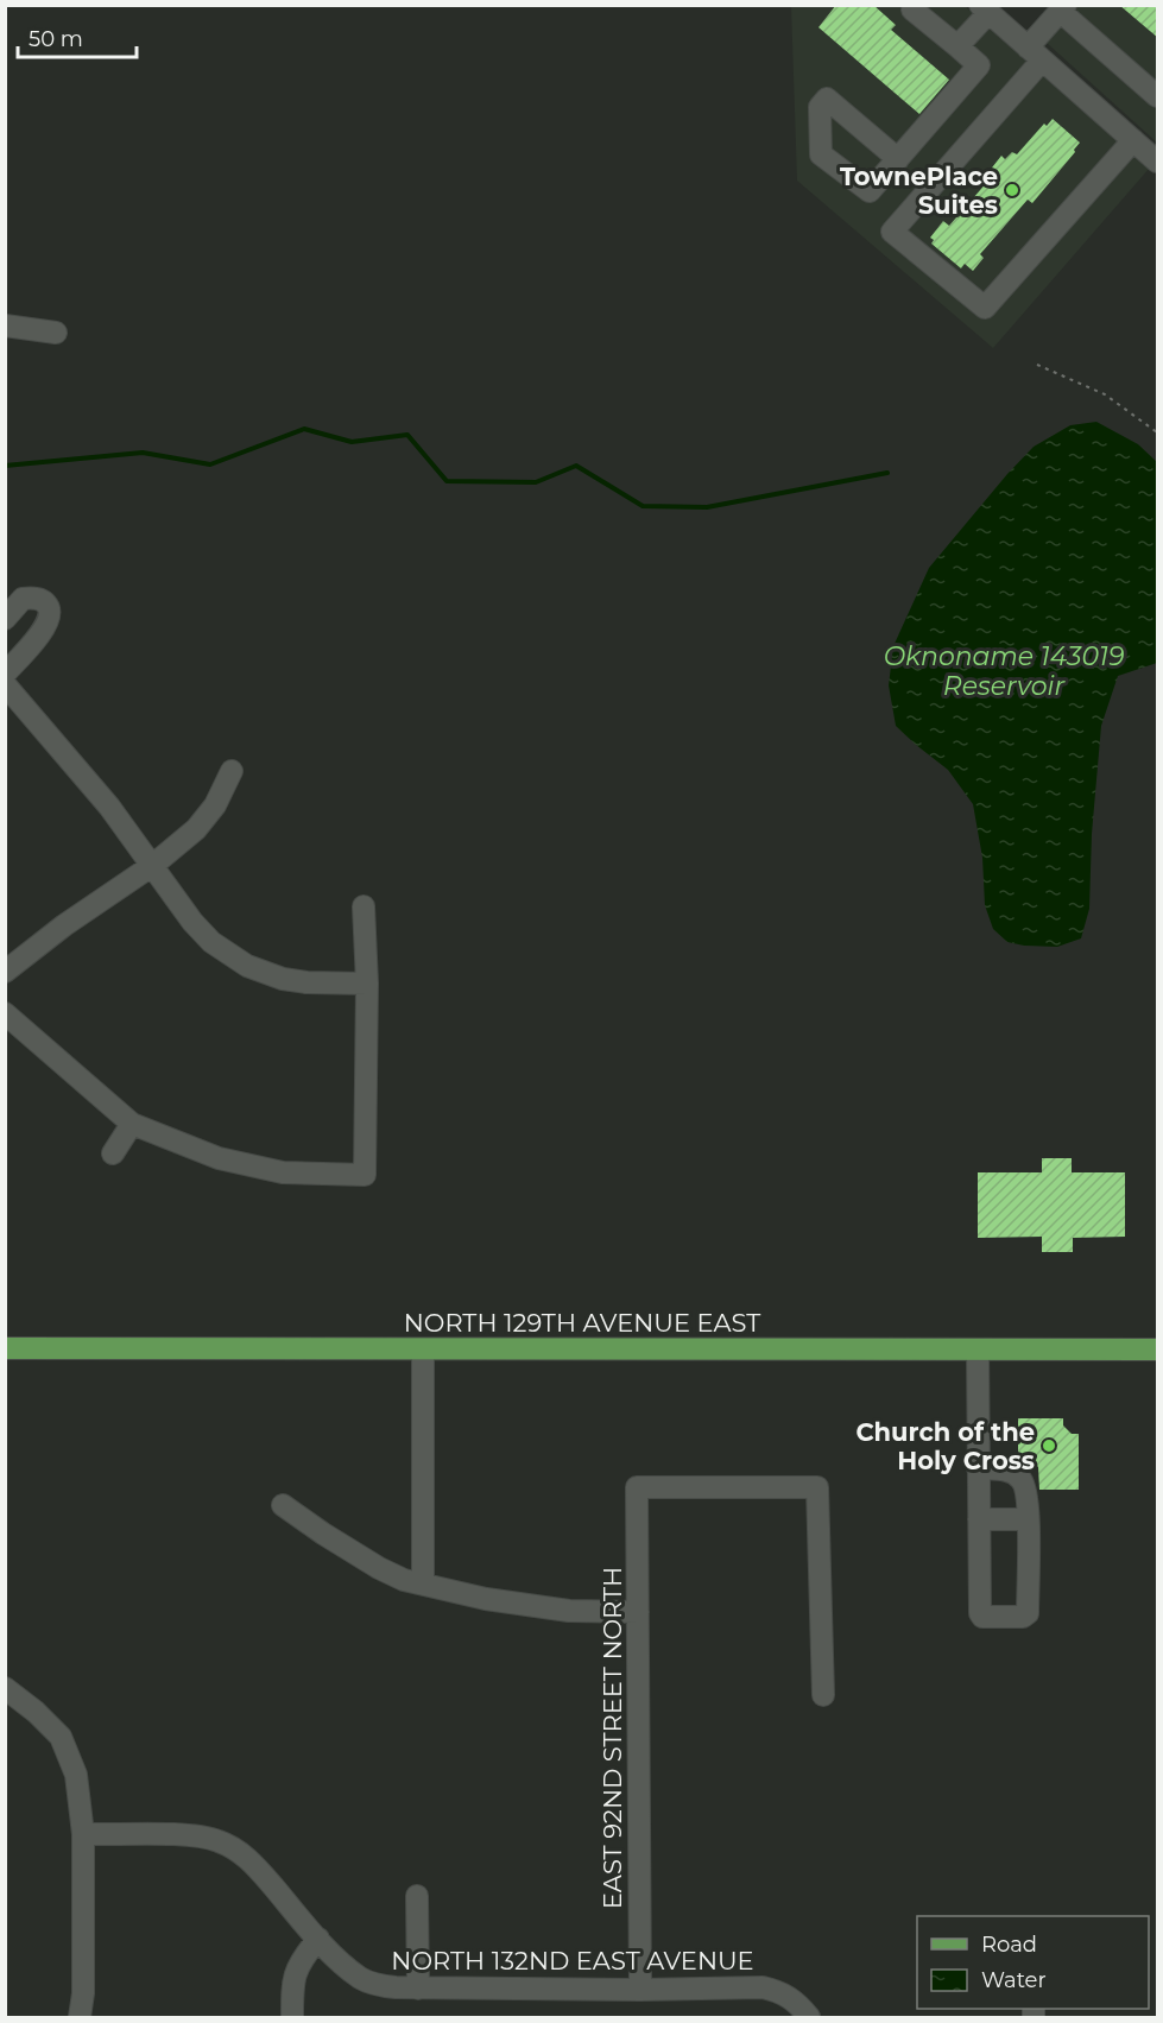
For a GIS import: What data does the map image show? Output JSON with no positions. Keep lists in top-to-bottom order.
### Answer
{
  "streets": {
    "main road": ["NORTH 129TH AVENUE EAST"],
    "street": ["EAST 92ND STREET NORTH", "NORTH 132ND EAST AVENUE"]
  },
  "crossings": [
    ["EAST 92ND STREET NORTH", "NORTH 132ND EAST AVENUE"]
  ],
  "water": ["Oknoname 143019 Reservoir"],
  "places": ["TownePlace Suites", "Church of the Holy Cross"],
  "legend": ["Road", "Water"],
  "scale_bar": "50 m"
}
